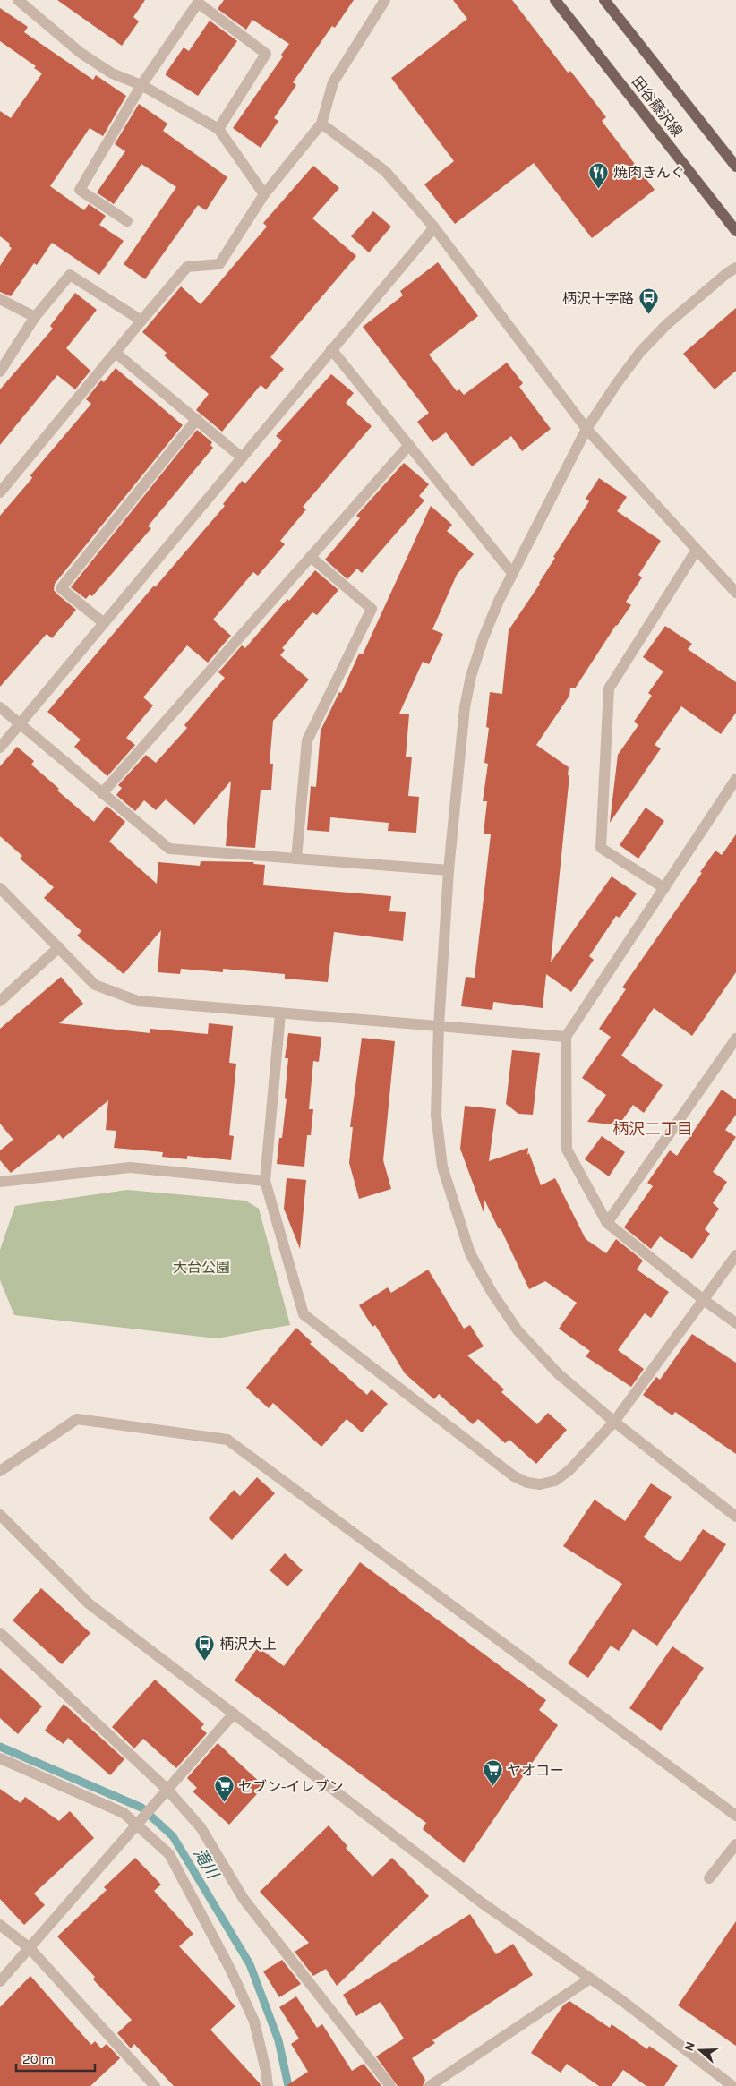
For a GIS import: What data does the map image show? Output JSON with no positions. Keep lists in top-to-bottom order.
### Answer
{
  "streets": {
    "main road": ["田谷藤沢線"]
  },
  "districts": ["柄沢二丁目"],
  "water": ["滝川"],
  "parks": ["大台公園"],
  "places": {
    "restaurant": ["焼肉きんぐ"],
    "bus stop": ["柄沢十字路", "柄沢大上"],
    "supermarket": ["ヤオコー", "セブン-イレブン"]
  },
  "scale_bar": "20 m",
  "north": "left"
}
